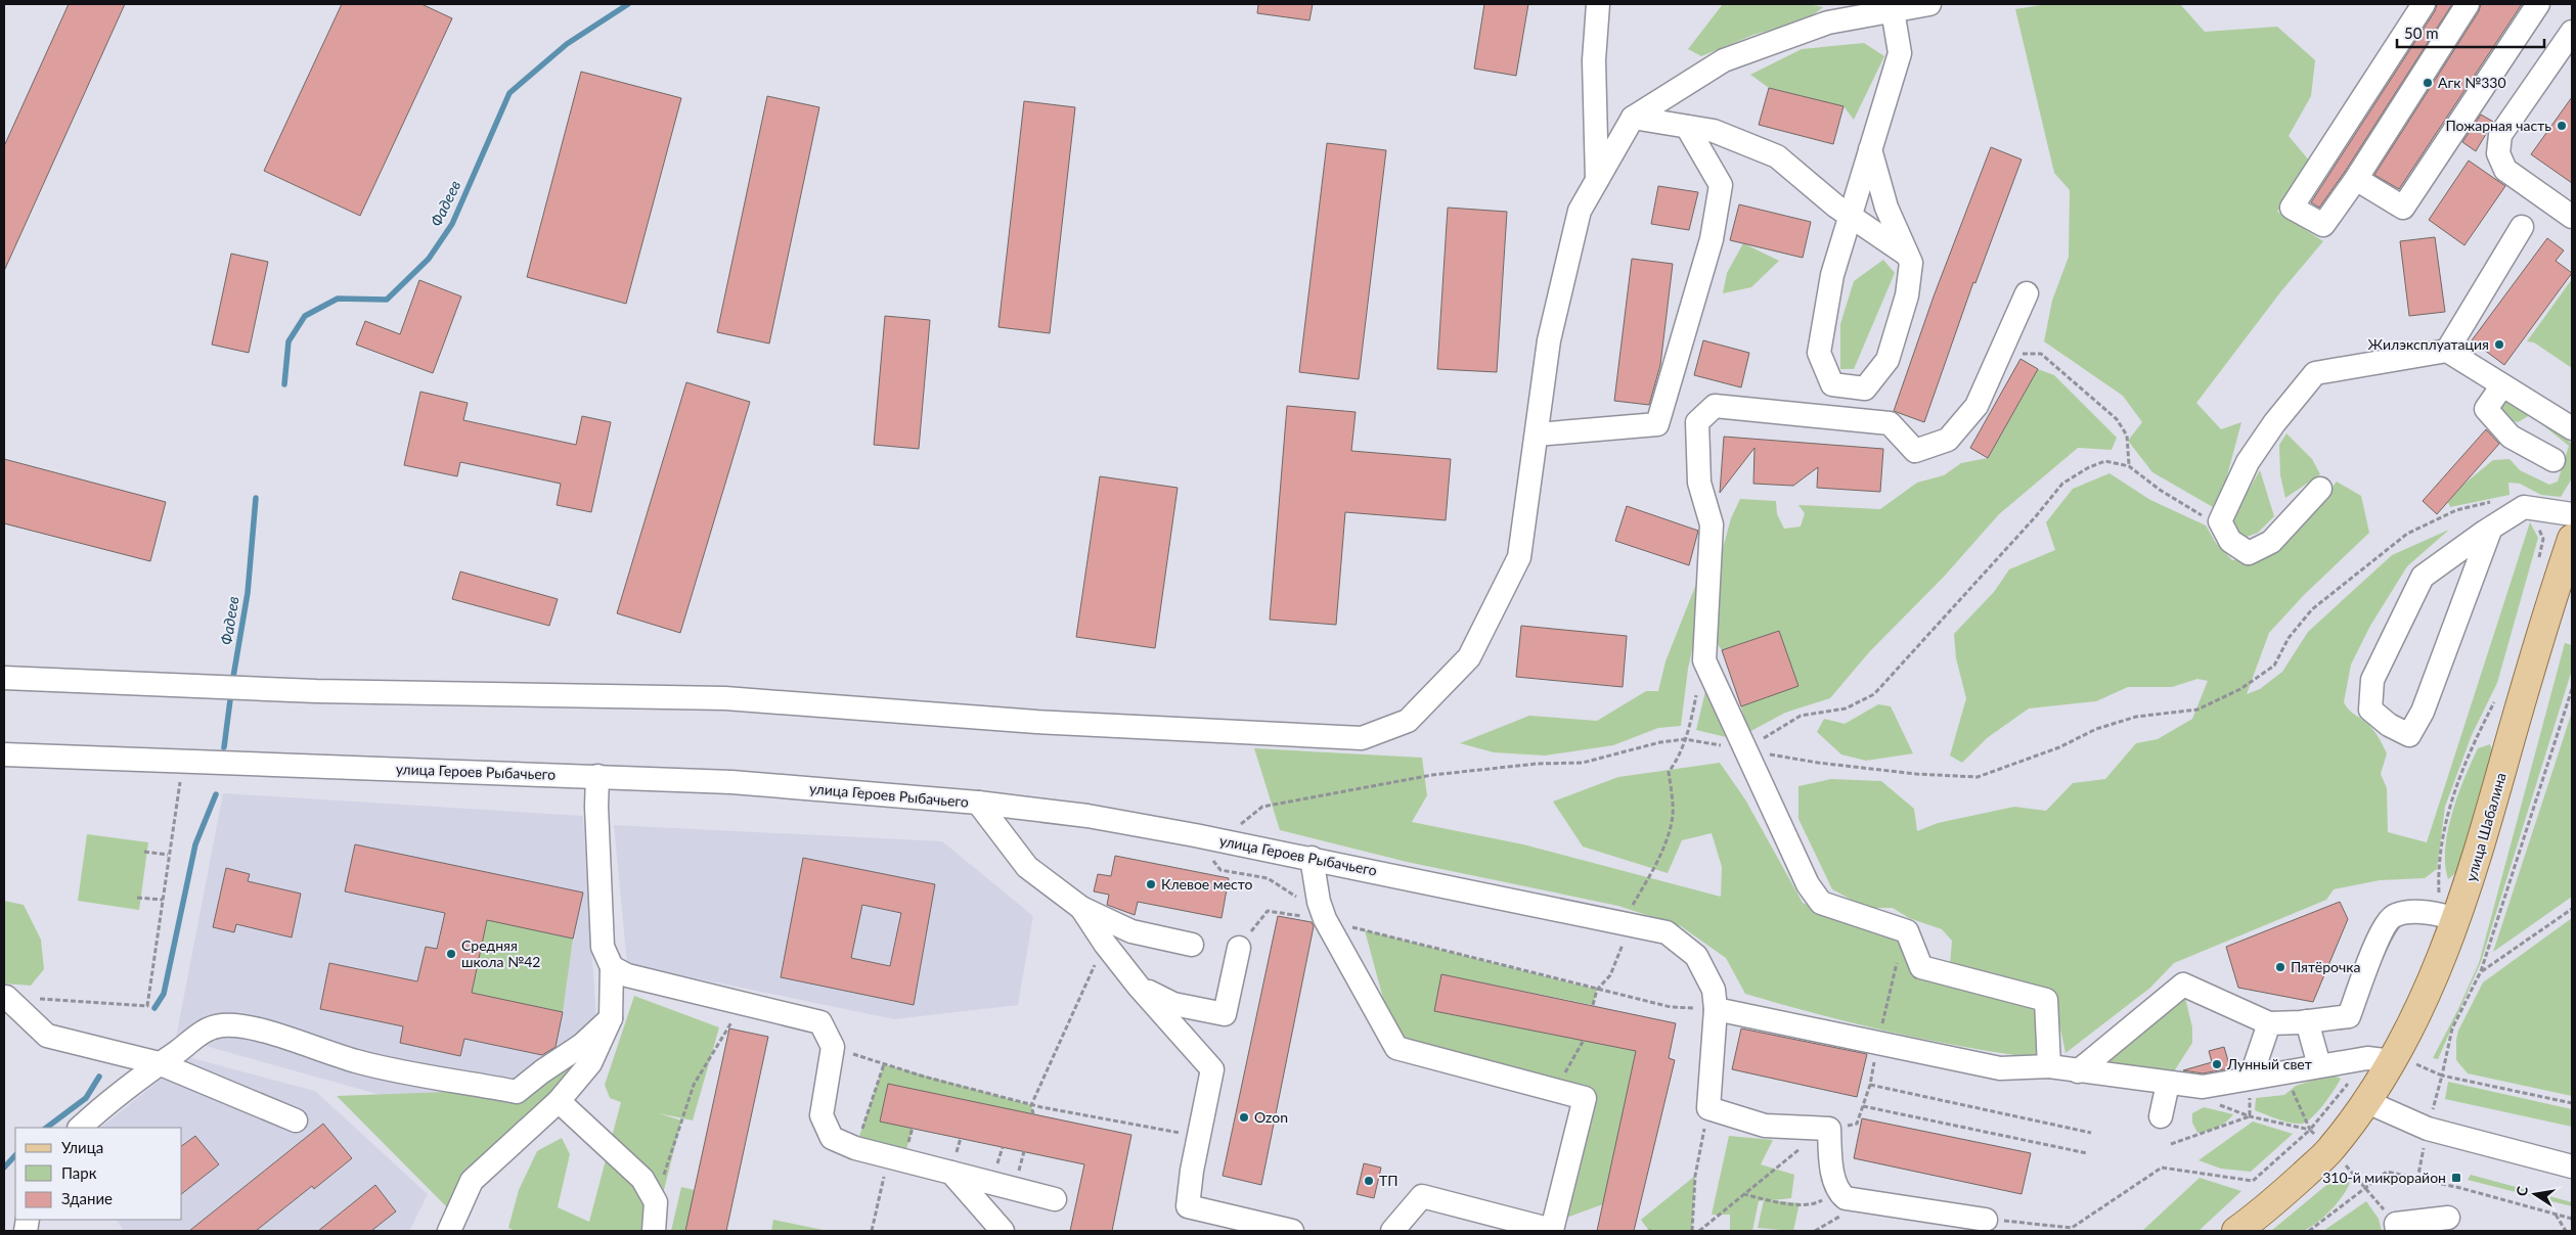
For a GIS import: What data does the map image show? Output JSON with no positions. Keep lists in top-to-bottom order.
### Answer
{
  "streets": {
    "main road": ["улица Шабалина"],
    "street": ["улица Героев Рыбачьего"]
  },
  "water": ["Фадеев"],
  "places": {
    "other": [
      "Агк №330",
      "Пожарная часть",
      "Жилэксплуатация",
      "Клевое место",
      "Средняя школа №42",
      "Пятёрочка",
      "Лунный свет",
      "Ozon",
      "ТП"
    ],
    "transit": ["310-й микрорайон"]
  },
  "legend": ["Улица", "Парк", "Здание"],
  "scale_bar": "50 m",
  "north": "left"
}
